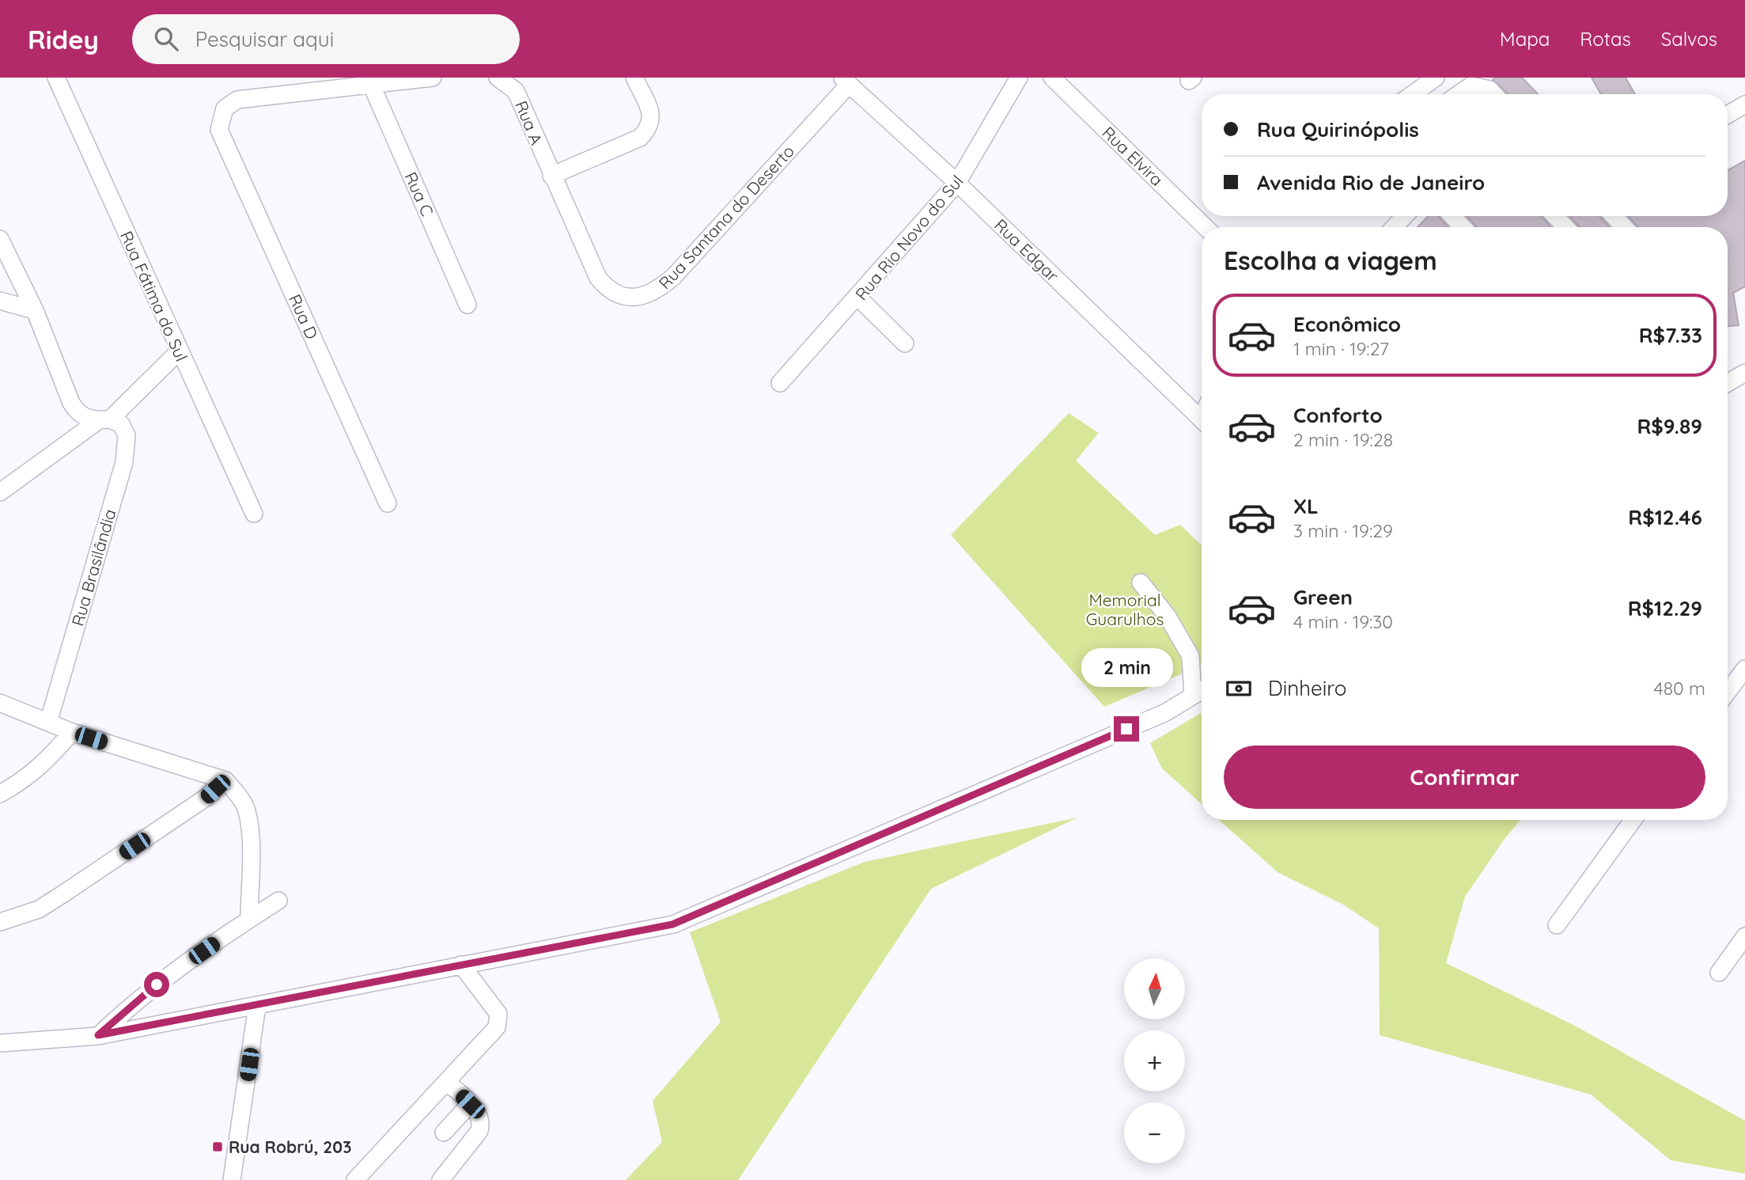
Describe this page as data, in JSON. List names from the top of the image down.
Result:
{
  "streets": {
    "street": [
      "Rua A",
      "Rua Elvira",
      "Rua C",
      "Rua Santana do Deserto",
      "Rua Rio Novo do Sul",
      "Rua Edgar",
      "Rua Fátima do Sul",
      "Rua D",
      "Rua Brasilândia"
    ]
  },
  "crossings": [
    ["Rua A", "Rua Santana do Deserto"],
    ["Rua C", "Rua D"],
    ["Rua Santana do Deserto", "Rua Edgar"],
    ["Rua Rio Novo do Sul", "Rua Edgar"]
  ],
  "parks": ["Memorial Guarulhos"],
  "places": {
    "transit": ["Rua Robrú, 203"]
  },
  "north": "top",
  "page": {
    "header": "Ridey",
    "search": "Pesquisar aqui",
    "nav": ["Mapa", "Rotas", "Salvos"],
    "banner": ["Rua Quirinópolis", "Avenida Rio de Janeiro"],
    "heading": "Escolha a viagem",
    "list": [
      {
        "name": "Econômico",
        "note": "1 min · 19:27",
        "value": "R$7.33"
      },
      {
        "name": "Conforto",
        "note": "2 min · 19:28",
        "value": "R$9.89"
      },
      {
        "name": "XL",
        "note": "3 min · 19:29",
        "value": "R$12.46"
      },
      {
        "name": "Green",
        "note": "4 min · 19:30",
        "value": "R$12.29"
      }
    ],
    "bubble": "2 min",
    "pay": ["Dinheiro", "480 m"],
    "buttons": "Confirmar",
    "map_buttons": ["+", "−"]
  }
}
